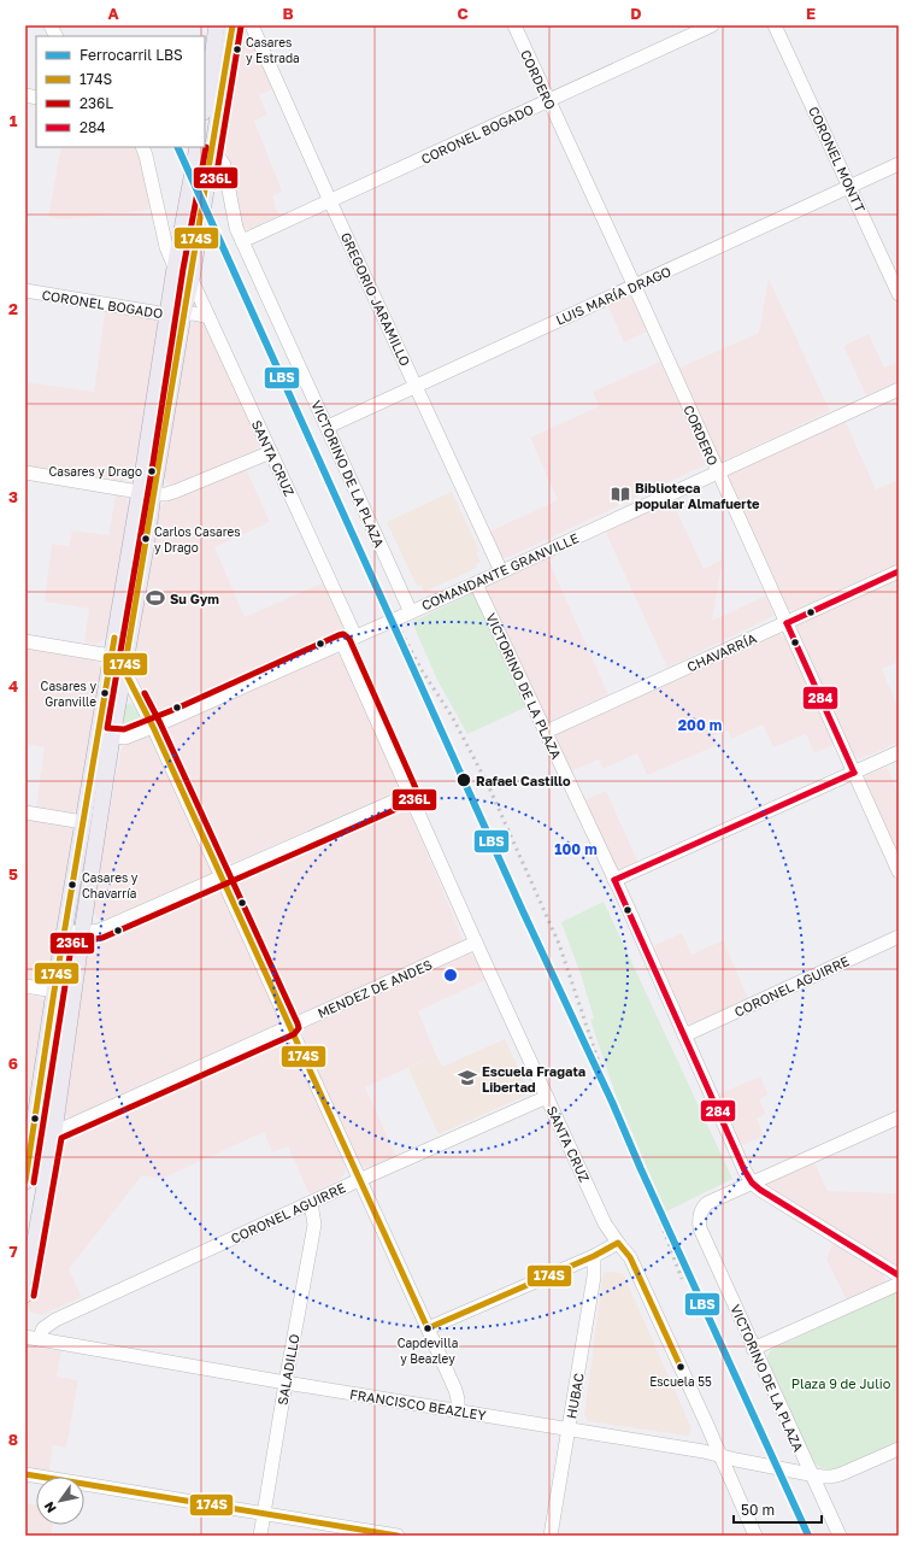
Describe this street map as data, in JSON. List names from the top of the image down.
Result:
{
  "streets": {
    "street": [
      "CORDERO",
      "CORONEL BOGADO",
      "CORONEL MONTT",
      "LUIS MARÍA DRAGO",
      "GREGORIO JARAMILLO",
      "SANTA CRUZ",
      "VICTORINO DE LA PLAZA",
      "COMANDANTE GRANVILLE",
      "CHAVARRÍA",
      "CORONEL AGUIRRE",
      "MENDEZ DE ANDES",
      "SALADILLO",
      "HUBAC",
      "FRANCISCO BEAZLEY"
    ]
  },
  "crossings": [
    ["CORDERO", "CORONEL BOGADO"],
    ["CORDERO", "LUIS MARÍA DRAGO"],
    ["CORDERO", "COMANDANTE GRANVILLE"],
    ["CORDERO", "CHAVARRÍA"],
    ["CORONEL BOGADO", "GREGORIO JARAMILLO"],
    ["CORONEL BOGADO", "SANTA CRUZ"],
    ["CORONEL BOGADO", "VICTORINO DE LA PLAZA"],
    ["CORONEL MONTT", "LUIS MARÍA DRAGO"],
    ["LUIS MARÍA DRAGO", "GREGORIO JARAMILLO"],
    ["LUIS MARÍA DRAGO", "VICTORINO DE LA PLAZA"],
    ["GREGORIO JARAMILLO", "COMANDANTE GRANVILLE"],
    ["SANTA CRUZ", "COMANDANTE GRANVILLE"],
    ["SANTA CRUZ", "CORONEL AGUIRRE"],
    ["SANTA CRUZ", "MENDEZ DE ANDES"],
    ["SANTA CRUZ", "FRANCISCO BEAZLEY"],
    ["VICTORINO DE LA PLAZA", "COMANDANTE GRANVILLE"],
    ["VICTORINO DE LA PLAZA", "CHAVARRÍA"],
    ["VICTORINO DE LA PLAZA", "CORONEL AGUIRRE"],
    ["VICTORINO DE LA PLAZA", "FRANCISCO BEAZLEY"],
    ["CORONEL AGUIRRE", "SALADILLO"],
    ["CORONEL AGUIRRE", "FRANCISCO BEAZLEY"],
    ["SALADILLO", "FRANCISCO BEAZLEY"],
    ["HUBAC", "FRANCISCO BEAZLEY"]
  ],
  "parks": ["Plaza 9 de Julio"],
  "places": {
    "other": [
      "Casares y Estrada",
      "Casares y Drago",
      "Carlos Casares y Drago",
      "Casares y Granville",
      "Rafael Castillo",
      "Casares y Chavarría",
      "Capdevilla y Beazley",
      "Escuela 55"
    ],
    "library": ["Biblioteca popular Almafuerte"],
    "sports": ["Su Gym"],
    "school or university": ["Escuela Fragata Libertad"]
  },
  "lines": [
    "transit line 174S",
    "transit line 236L",
    "rail line LBS",
    "transit line 284"
  ],
  "legend": [
    "Ferrocarril LBS",
    "174S",
    "236L",
    "284"
  ],
  "scale_bar": "50 m",
  "north": "bottom left",
  "grid": {
    "columns": [
      "A",
      "B",
      "C",
      "D",
      "E"
    ],
    "rows": [
      "1",
      "2",
      "3",
      "4",
      "5",
      "6",
      "7",
      "8"
    ]
  },
  "rings": ["200 m", "100 m"]
}
